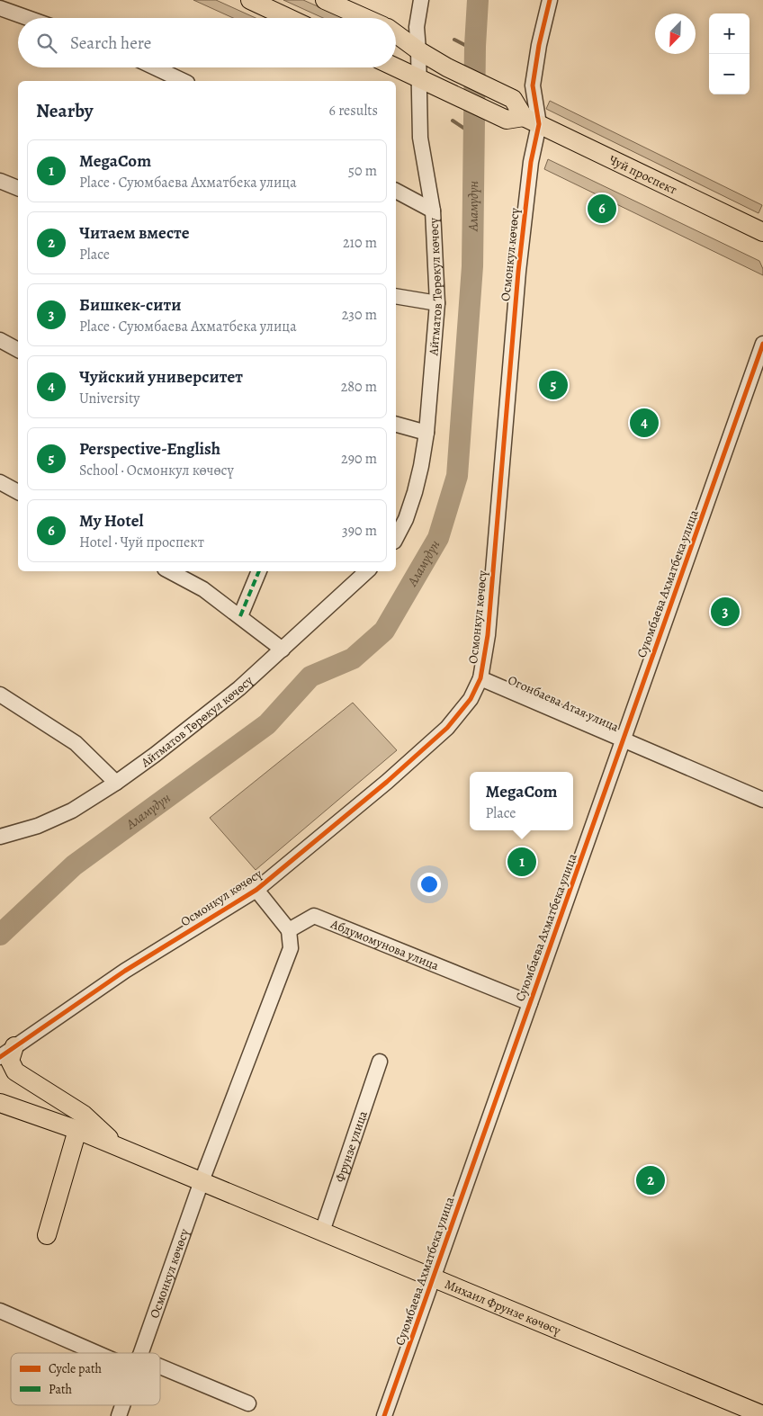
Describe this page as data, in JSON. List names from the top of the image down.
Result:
{
  "streets": {
    "main road": ["Чуй проспект", "Михаил Фрунзе көчөсү"],
    "street": [
      "Осмонкул көчөсү",
      "Айтматов Төрөкул көчөсү",
      "Суюмбаева Ахматбека улица",
      "Огонбаева Атая улица",
      "Абдумомунова улица",
      "Фрунзе улица"
    ]
  },
  "crossings": [
    ["Чуй проспект", "Осмонкул көчөсү"],
    ["Чуй проспект", "Айтматов Төрөкул көчөсү"],
    ["Осмонкул көчөсү", "Огонбаева Атая улица"],
    ["Осмонкул көчөсү", "Абдумомунова улица"],
    ["Осмонкул көчөсү", "Михаил Фрунзе көчөсү"],
    ["Суюмбаева Ахматбека улица", "Огонбаева Атая улица"],
    ["Суюмбаева Ахматбека улица", "Абдумомунова улица"],
    ["Суюмбаева Ахматбека улица", "Михаил Фрунзе көчөсү"],
    ["Фрунзе улица", "Михаил Фрунзе көчөсү"]
  ],
  "water": ["Аламүдүн"],
  "legend": ["Cycle path", "Path"],
  "north": "bottom left",
  "page": {
    "map_buttons": ["+", "−"],
    "search": "Search here",
    "heading": ["Nearby", "6 results"],
    "list": [
      {
        "mark": "1",
        "name": "MegaCom",
        "note": "Place · Суюмбаева Ахматбека улица",
        "value": "50 m"
      },
      {
        "mark": "2",
        "name": "Читаем вместе",
        "note": "Place",
        "value": "210 m"
      },
      {
        "mark": "3",
        "name": "Бишкек-сити",
        "note": "Place · Суюмбаева Ахматбека улица",
        "value": "230 m"
      },
      {
        "mark": "4",
        "name": "Чуйский университет",
        "note": "University",
        "value": "280 m"
      },
      {
        "mark": "5",
        "name": "Perspective-English",
        "note": "School · Осмонкул көчөсү",
        "value": "290 m"
      },
      {
        "mark": "6",
        "name": "My Hotel",
        "note": "Hotel · Чуй проспект",
        "value": "390 m"
      }
    ],
    "pins": [
      "6",
      "5",
      "4",
      "3",
      "1",
      "2"
    ],
    "popup": ["MegaCom", "Place"]
  }
}
